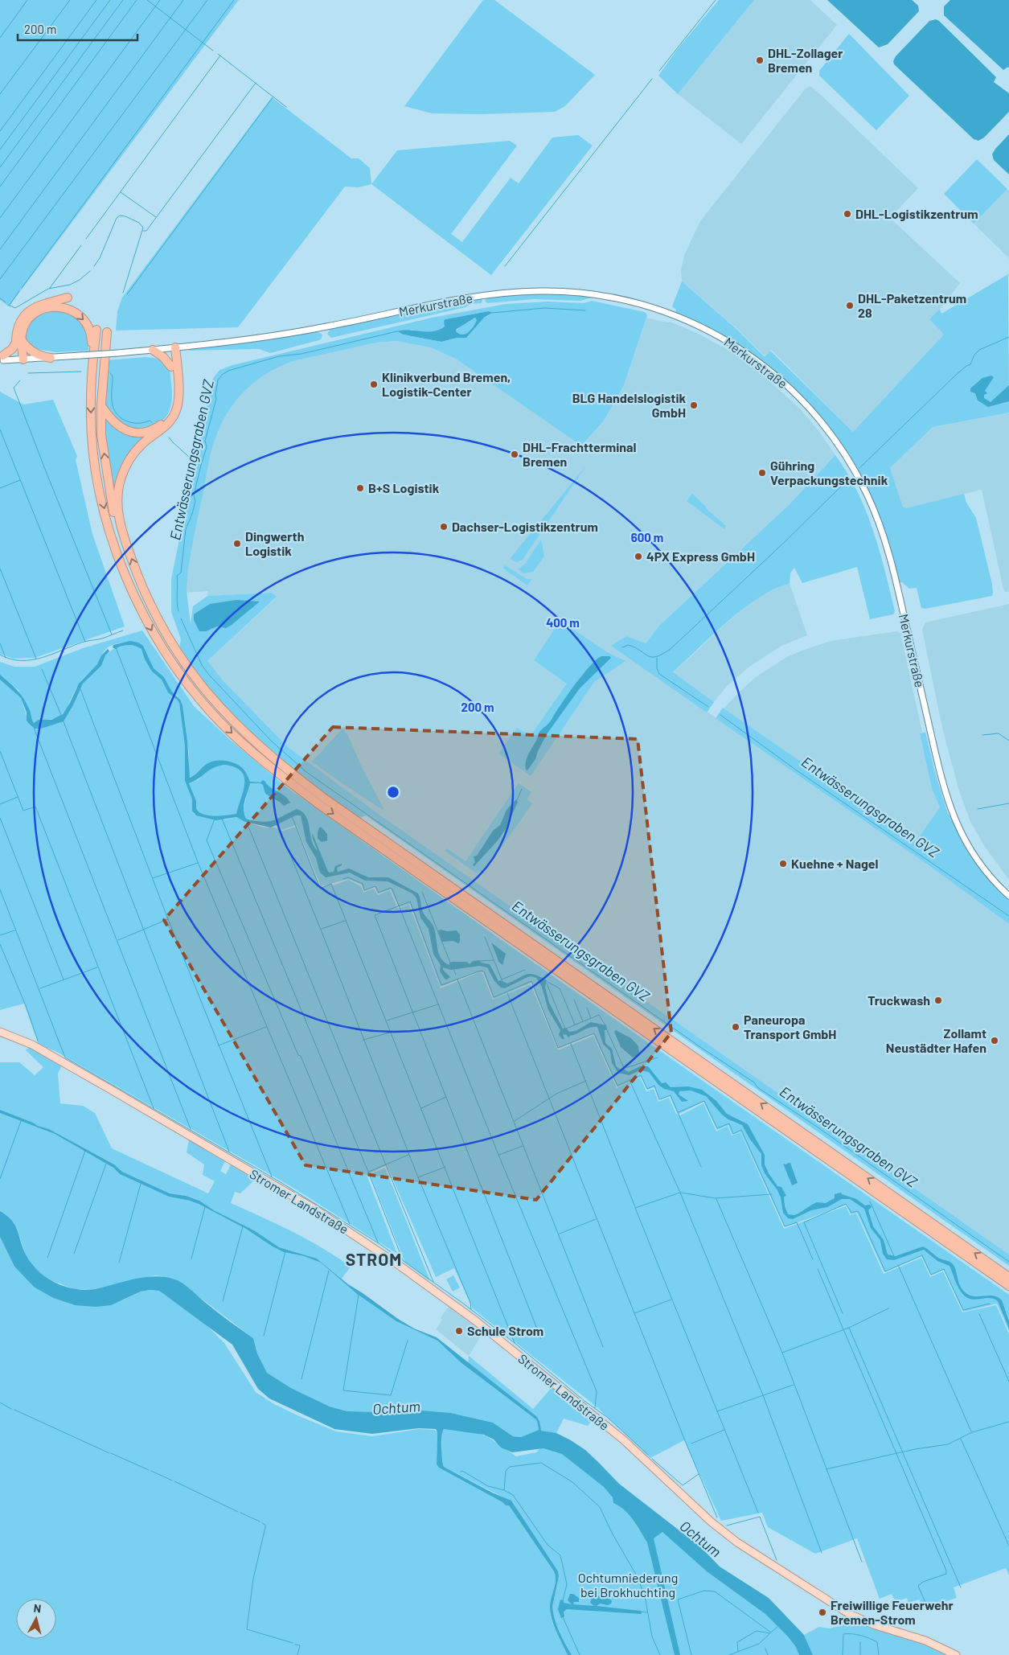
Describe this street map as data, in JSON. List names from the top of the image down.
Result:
{
  "streets": {
    "main road": ["Stromer Landstraße"],
    "street": ["Merkurstraße"]
  },
  "districts": ["STROM"],
  "water": ["Entwässerungsgraben GVZ", "Ochtum"],
  "parks": ["Ochtumniederung bei Brokhuchting"],
  "places": [
    "DHL-Zollager Bremen",
    "DHL-Logistikzentrum",
    "DHL-Paketzentrum 28",
    "Klinikverbund Bremen, Logistik-Center",
    "BLG Handelslogistik GmbH",
    "DHL-Frachtterminal Bremen",
    "Gühring Verpackungstechnik",
    "B+S Logistik",
    "Dachser-Logistikzentrum",
    "Dingwerth Logistik",
    "4PX Express GmbH",
    "Kuehne + Nagel",
    "Truckwash",
    "Paneuropa Transport GmbH",
    "Zollamt Neustädter Hafen",
    "Schule Strom",
    "Freiwillige Feuerwehr Bremen-Strom"
  ],
  "scale_bar": "200 m",
  "north": "top",
  "rings": ["600 m", "400 m", "200 m"]
}
